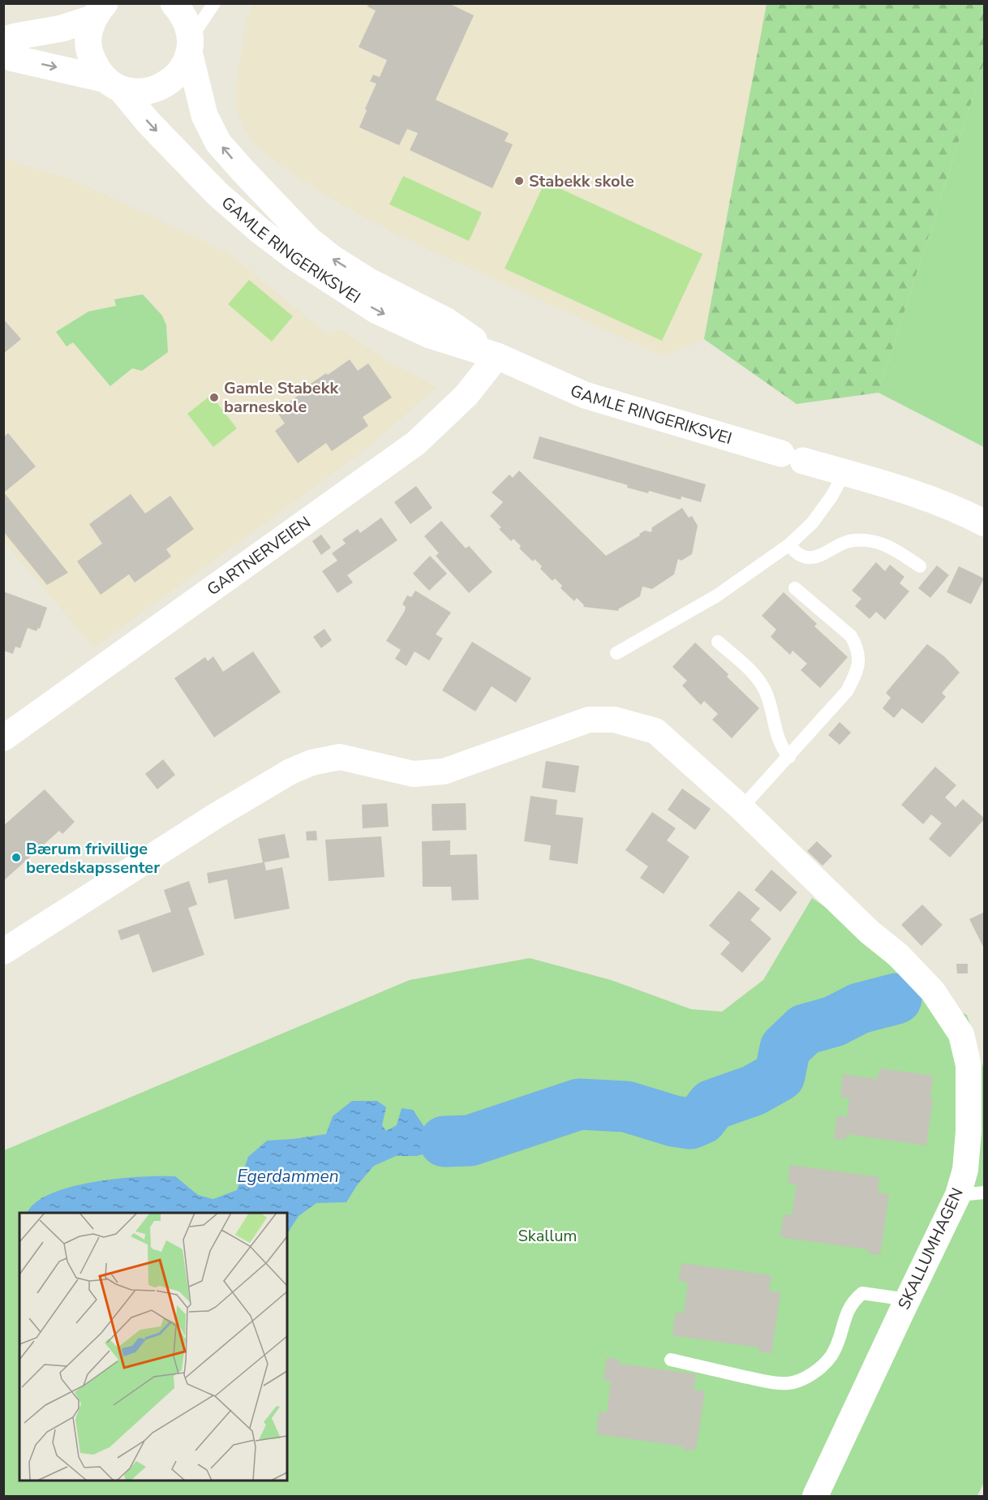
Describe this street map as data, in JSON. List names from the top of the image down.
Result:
{
  "streets": {
    "main road": ["GAMLE RINGERIKSVEI"],
    "street": ["GARTNERVEIEN", "SKALLUMHAGEN"]
  },
  "crossings": [
    ["GAMLE RINGERIKSVEI", "GARTNERVEIEN"]
  ],
  "water": ["Egerdammen"],
  "parks": ["Skallum"],
  "places": ["Stabekk skole", "Gamle Stabekk barneskole", "Bærum frivillige beredskapssenter"]
}
